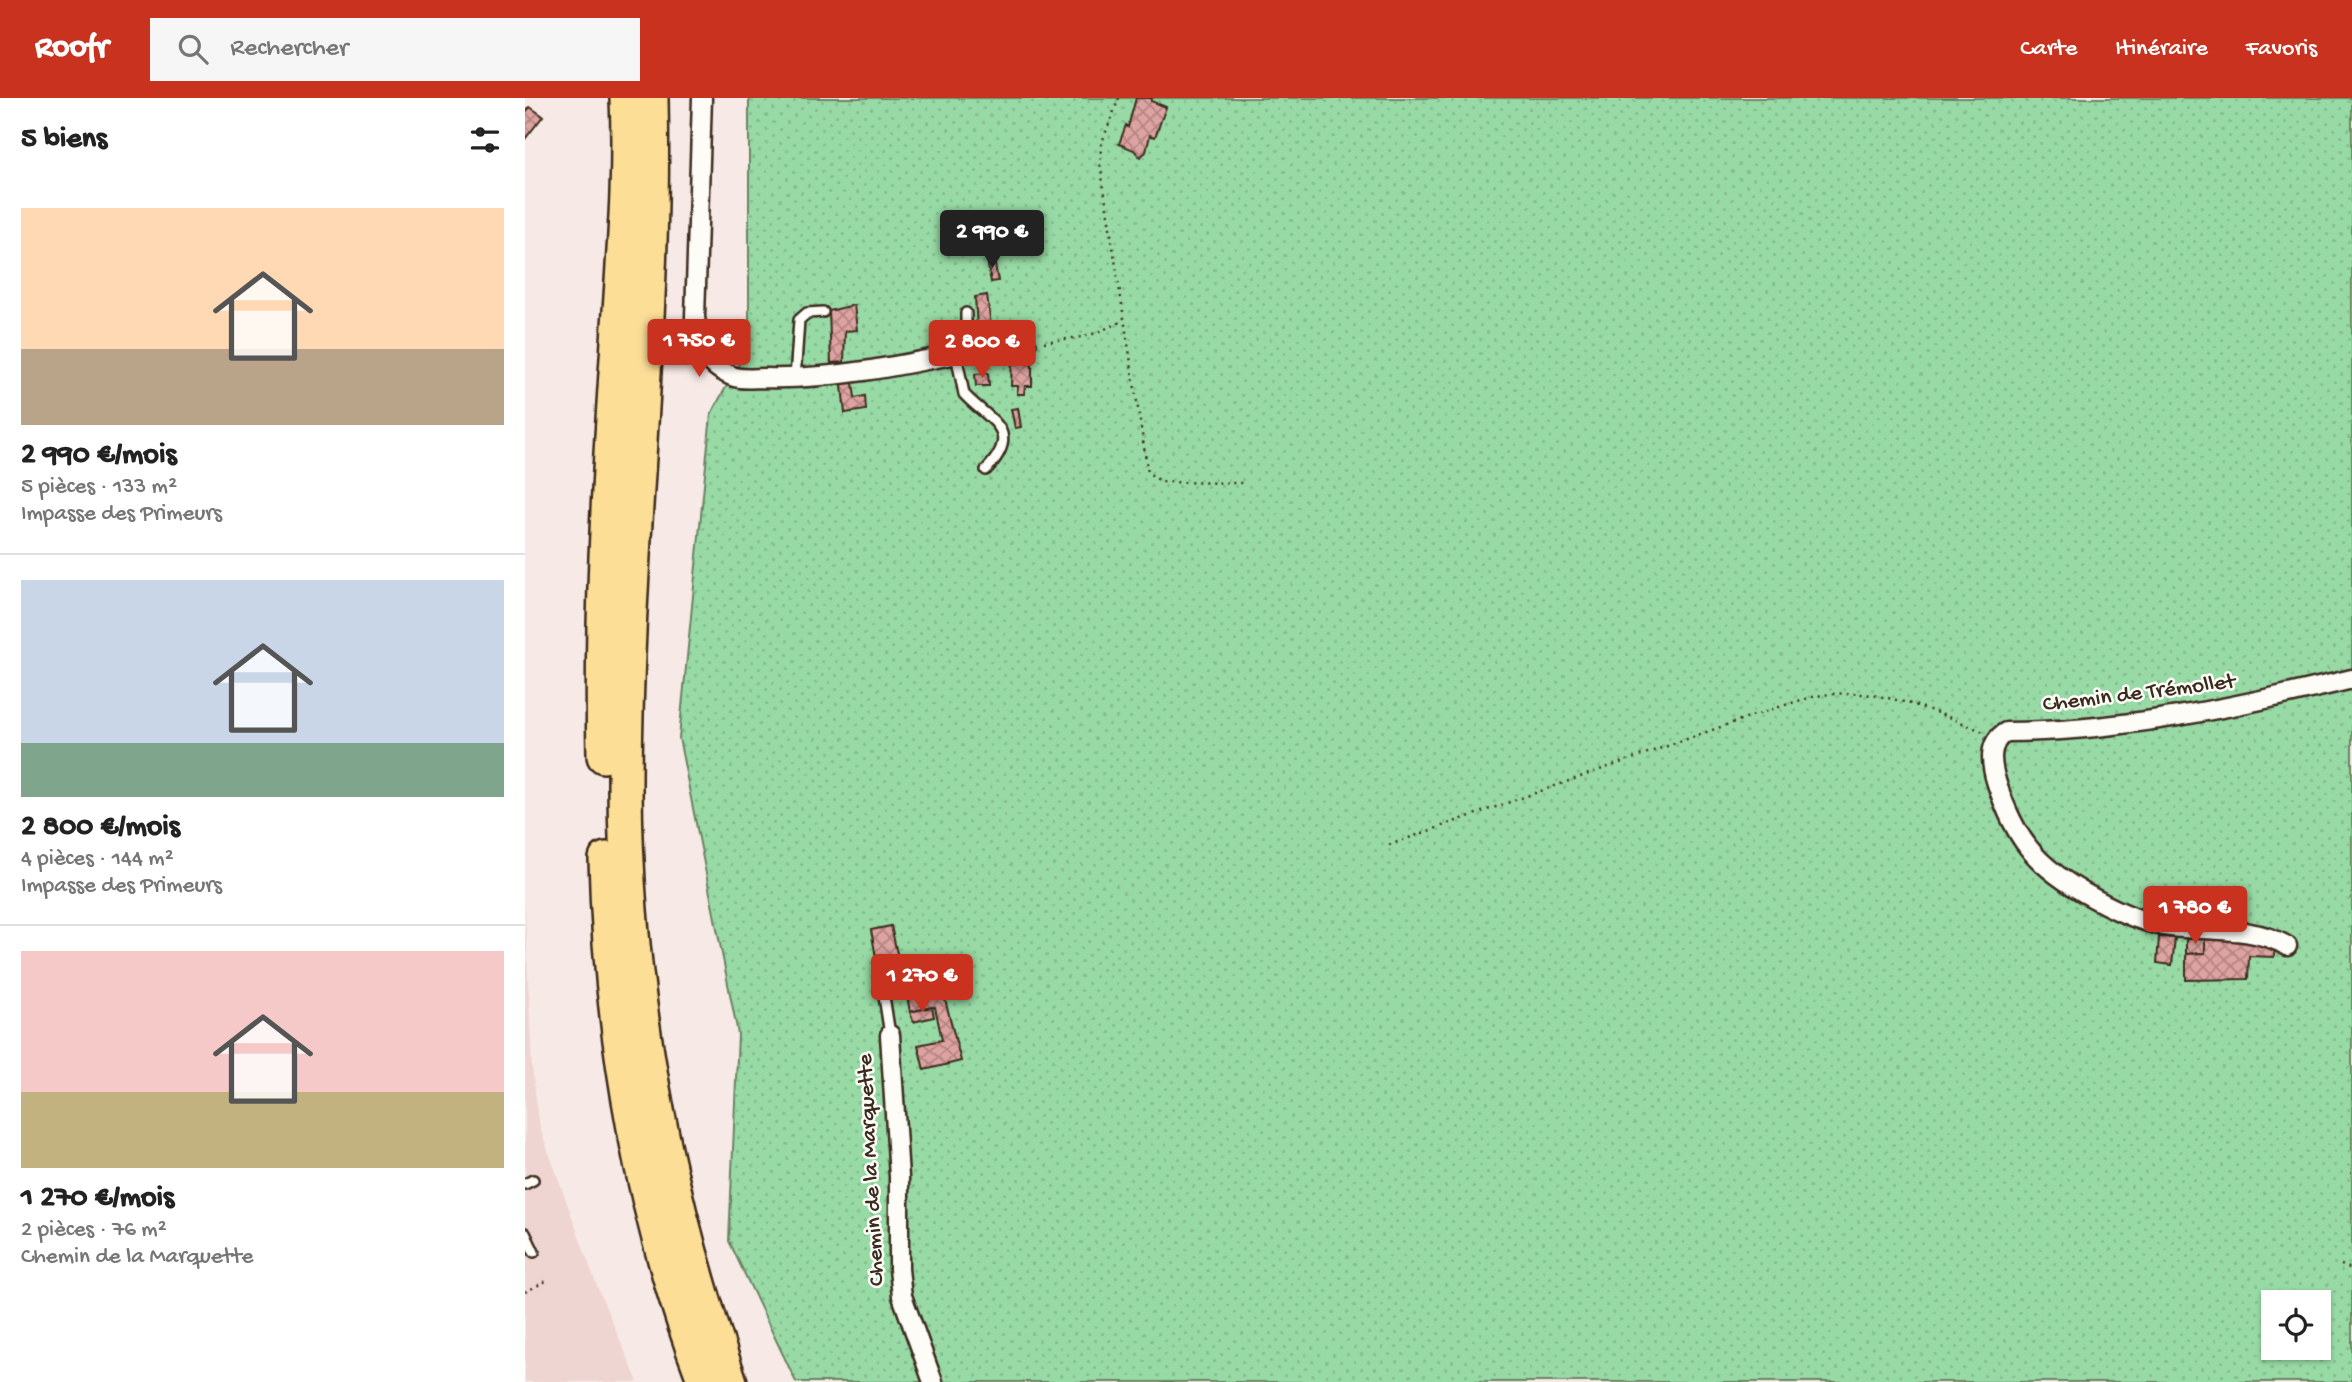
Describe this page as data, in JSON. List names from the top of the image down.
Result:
{
  "streets": {
    "street": ["Chemin de Trémollet", "Chemin de la Marquette"]
  },
  "page": {
    "header": "Roofr",
    "search": "Rechercher",
    "nav": ["Carte", "Itinéraire", "Favoris"],
    "heading": "5 biens",
    "list": [
      {
        "name": "2 990 €/mois",
        "note": "5 pièces · 133 m² · Impasse des Primeurs"
      },
      {
        "name": "2 800 €/mois",
        "note": "4 pièces · 144 m² · Impasse des Primeurs"
      },
      {
        "name": "1 270 €/mois",
        "note": "2 pièces · 76 m² · Chemin de la Marquette"
      }
    ],
    "price": [
      "2 990 €",
      "1 750 €",
      "2 800 €",
      "1 780 €",
      "1 270 €"
    ]
  }
}
